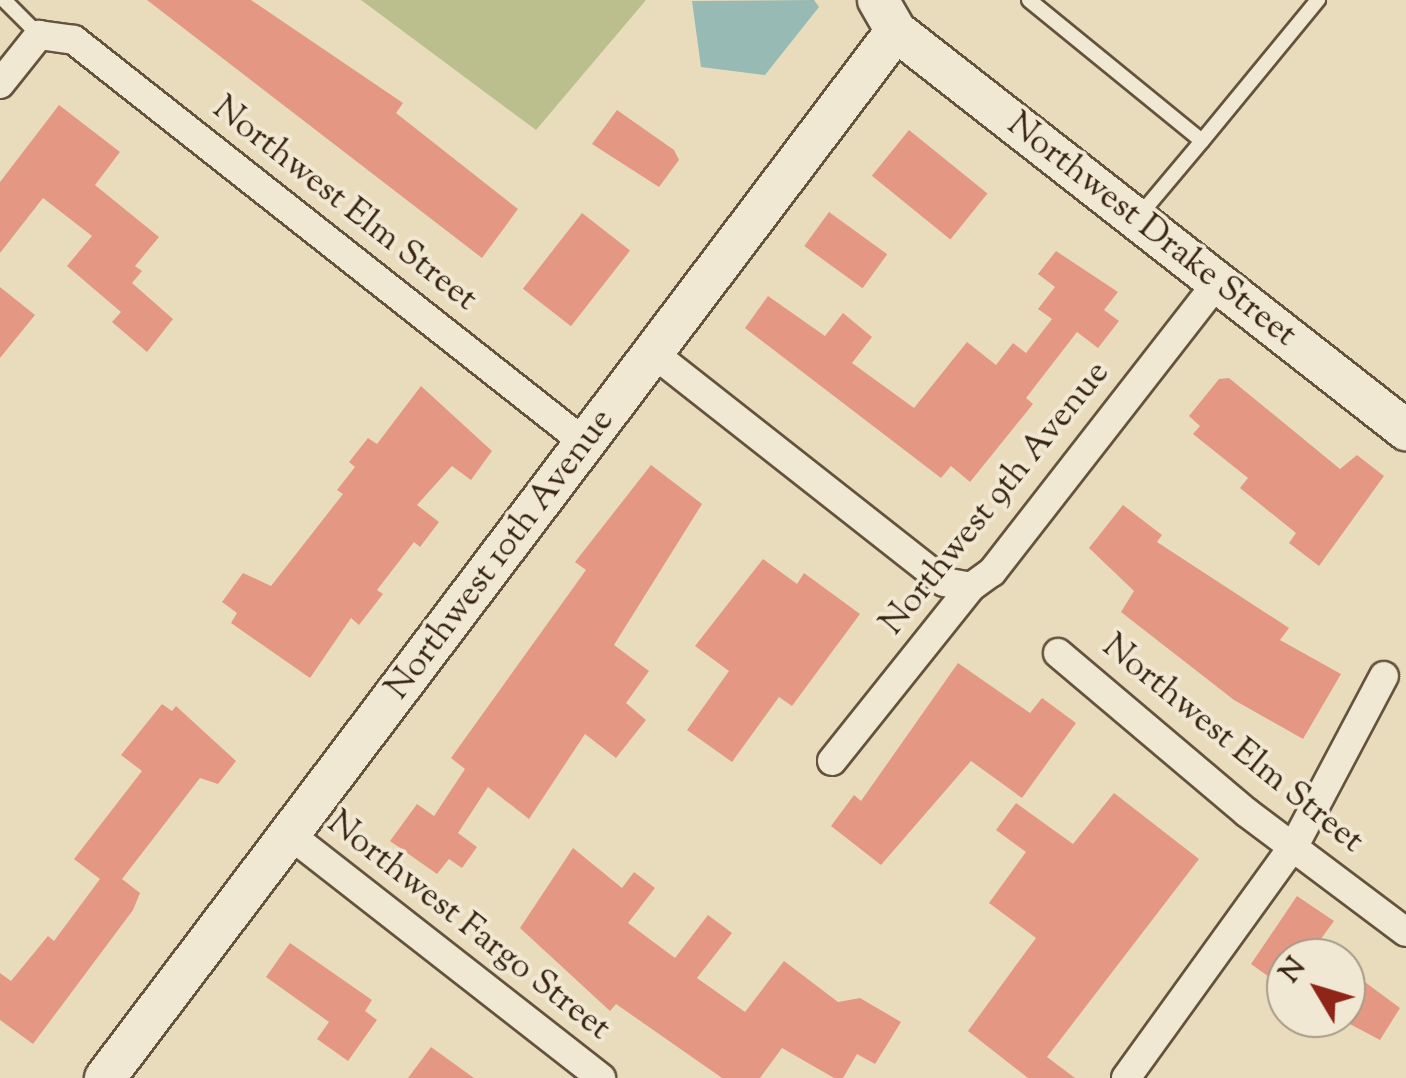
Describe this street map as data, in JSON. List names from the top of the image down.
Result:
{
  "streets": {
    "street": [
      "Northwest Elm Street",
      "Northwest Drake Street",
      "Northwest 9th Avenue",
      "Northwest 10th Avenue",
      "Northwest Fargo Street"
    ]
  },
  "crossings": [
    ["Northwest Elm Street", "Northwest 10th Avenue"],
    ["Northwest Drake Street", "Northwest 9th Avenue"],
    ["Northwest Drake Street", "Northwest 10th Avenue"],
    ["Northwest 10th Avenue", "Northwest Fargo Street"]
  ],
  "north": "top left"
}
